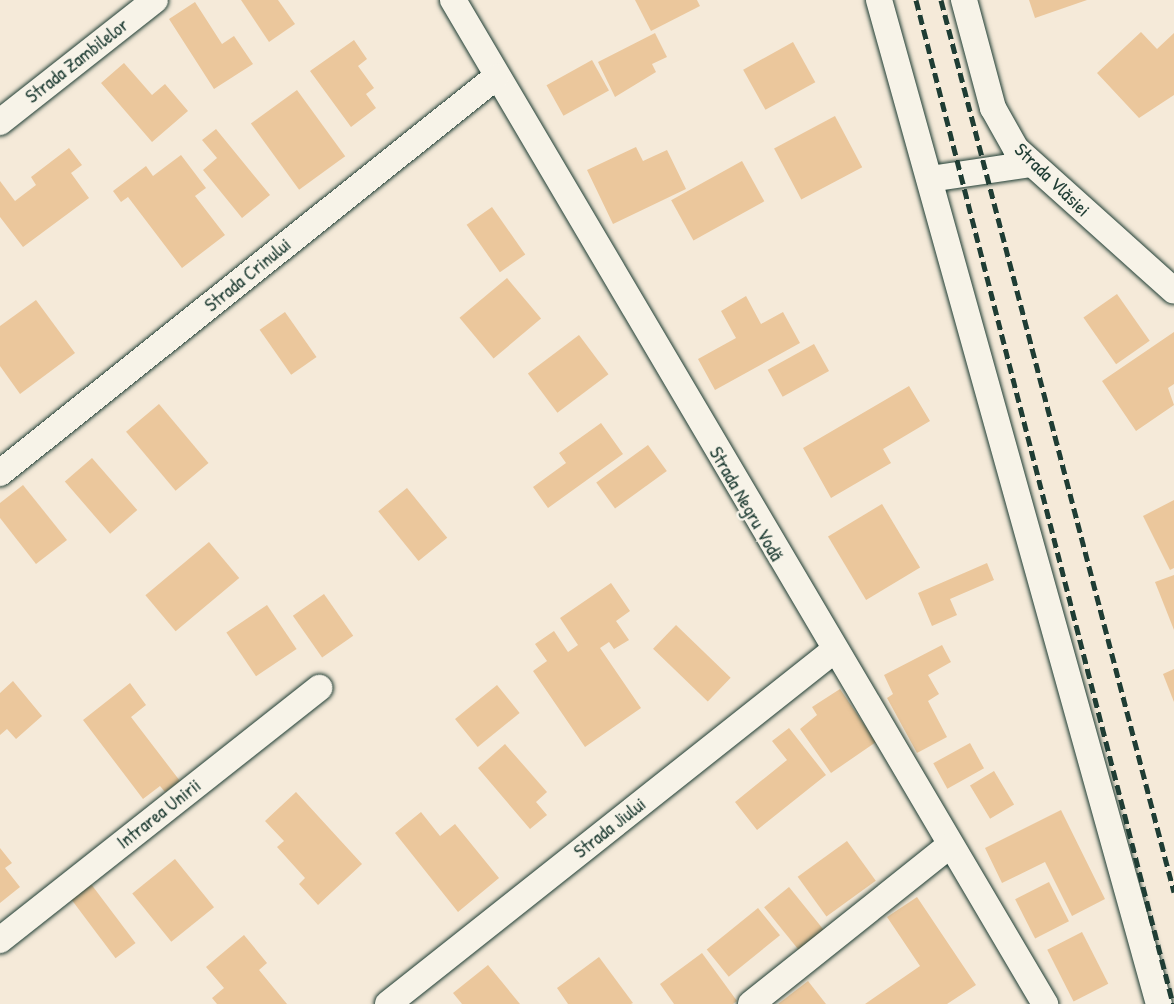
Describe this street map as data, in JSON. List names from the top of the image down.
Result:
{
  "streets": {
    "street": [
      "Strada Zambilelor",
      "Strada Vlăsiei",
      "Strada Crinului",
      "Strada Negru Vodă",
      "Intrarea Unirii",
      "Strada Jiului"
    ]
  },
  "crossings": [
    ["Strada Crinului", "Strada Negru Vodă"],
    ["Strada Negru Vodă", "Strada Jiului"]
  ]
}
